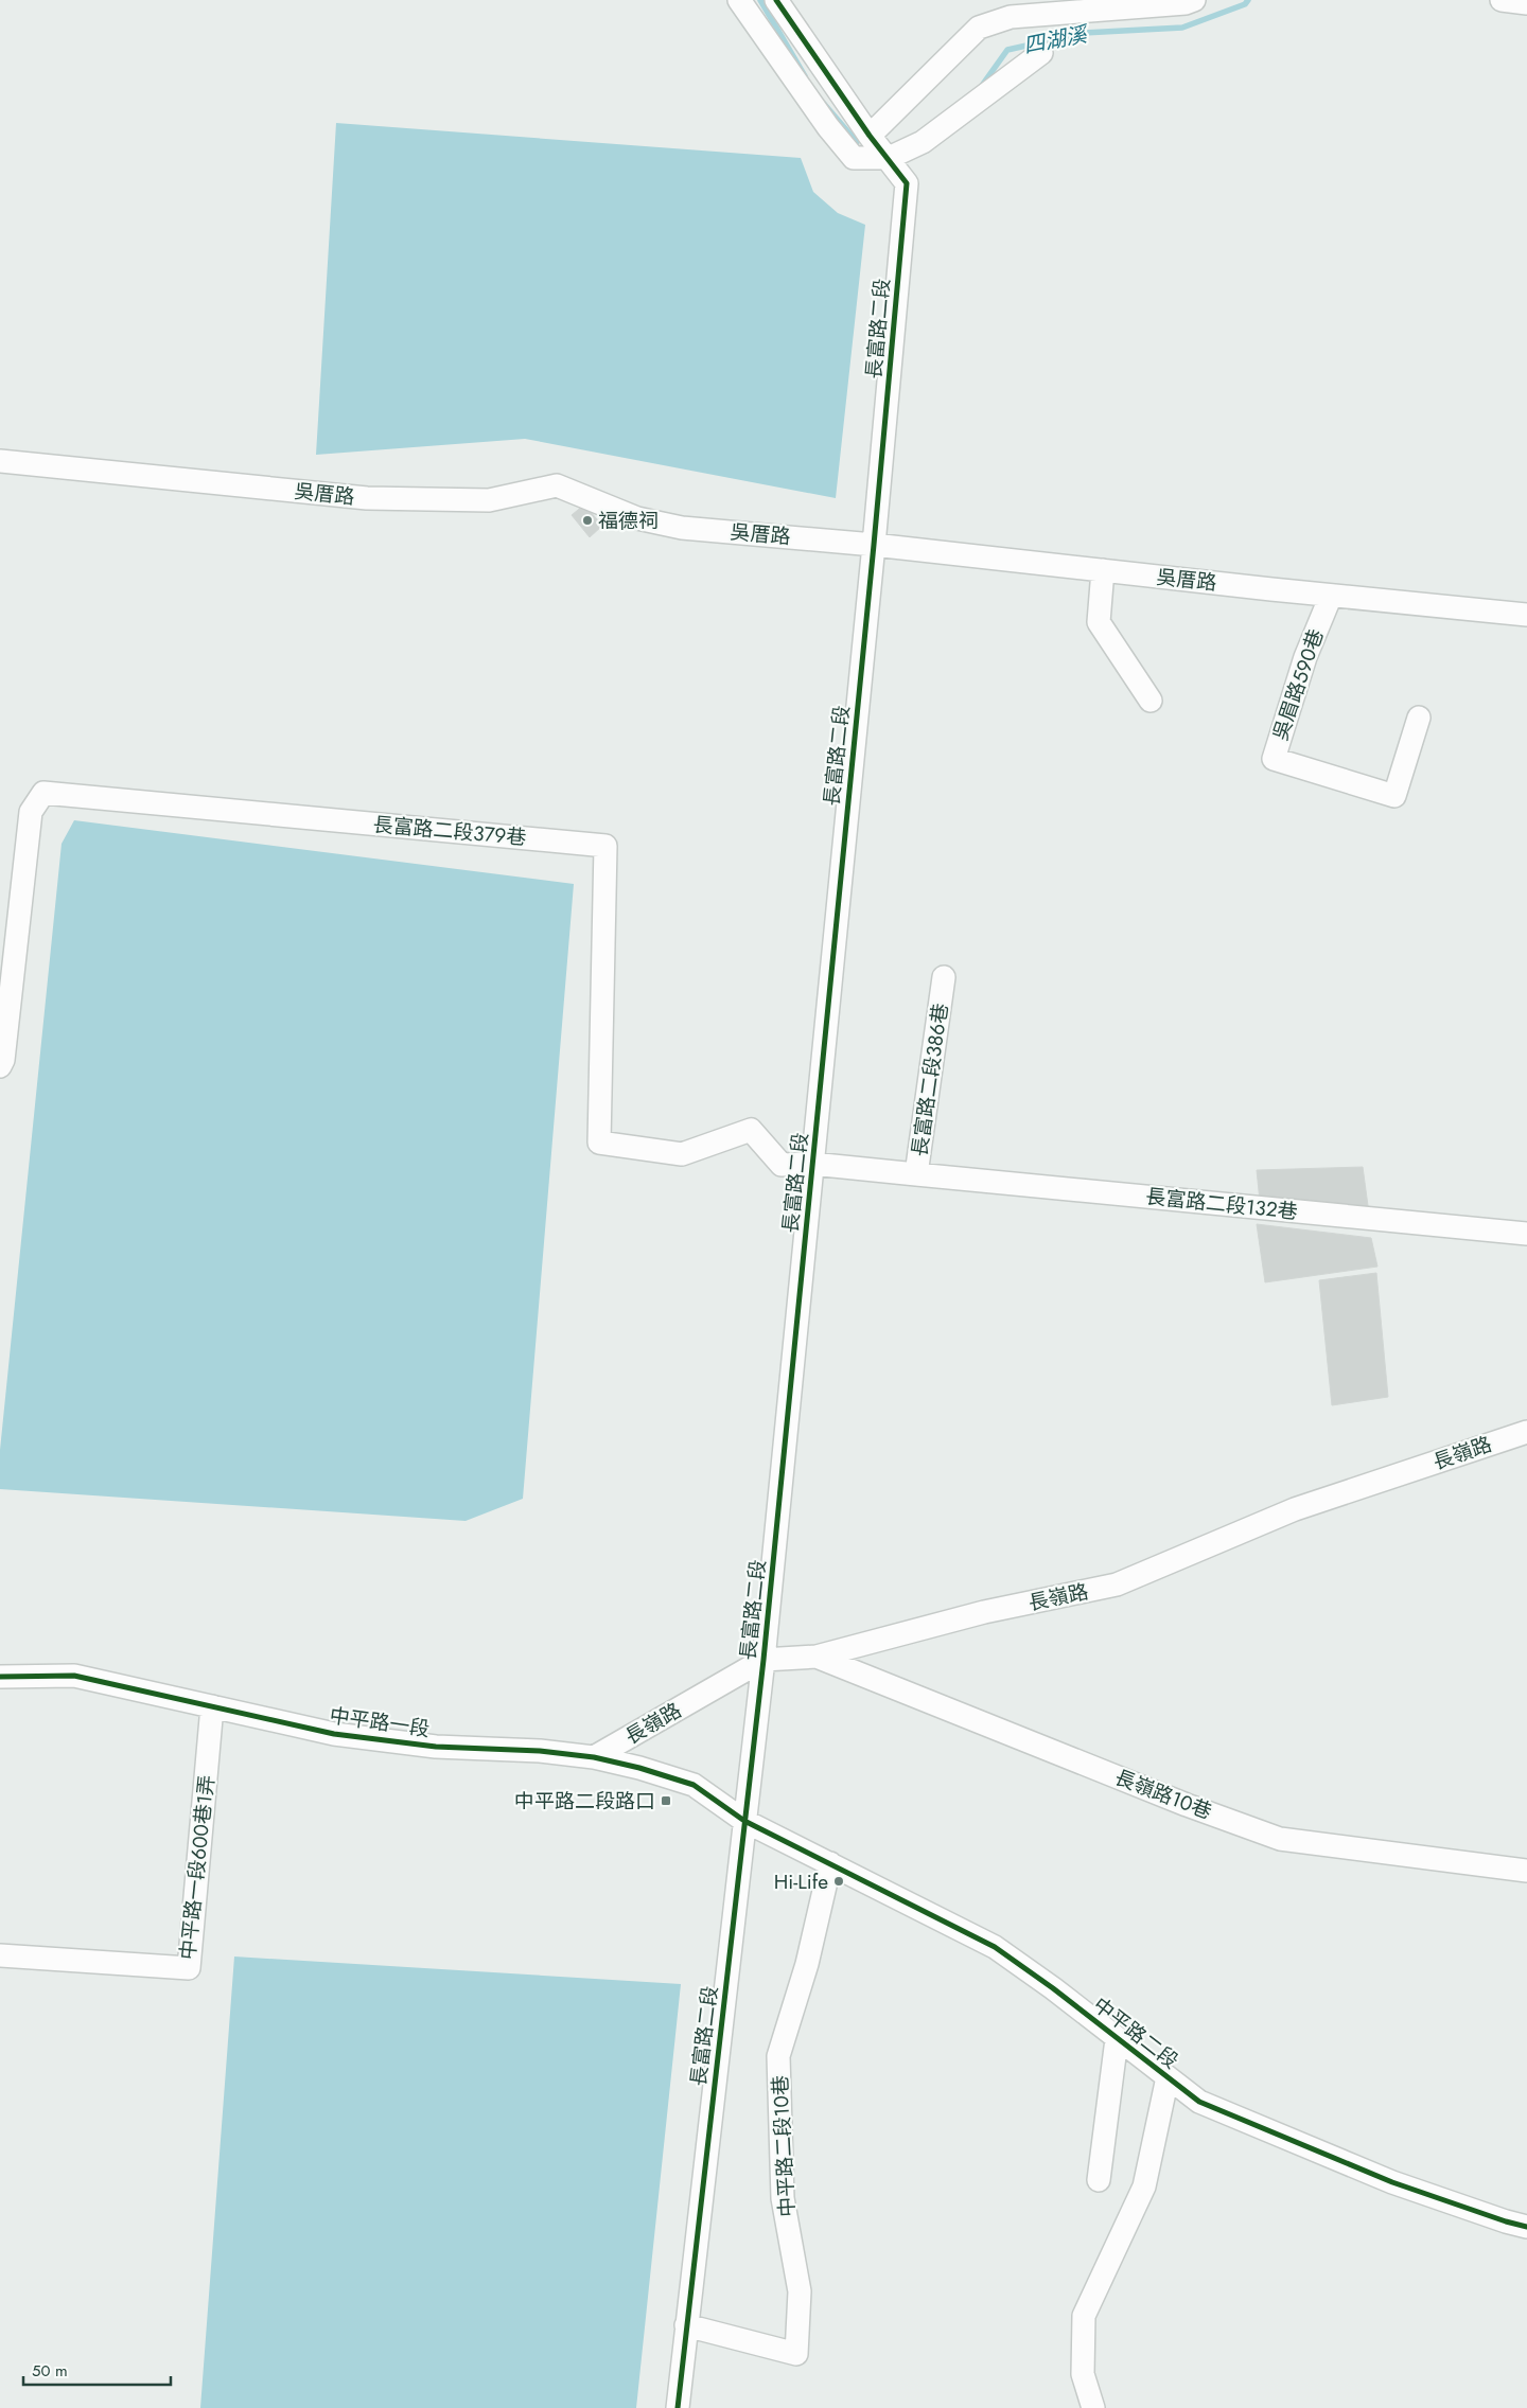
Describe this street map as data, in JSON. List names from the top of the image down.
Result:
{
  "streets": {
    "street": [
      "長富路二段",
      "吳厝路",
      "吳眉路590巷",
      "長富路二段379巷",
      "長富路二段386巷",
      "長富路二段132巷",
      "長嶺路",
      "中平路一段",
      "長嶺路10巷",
      "中平路一段600巷1弄",
      "中平路二段",
      "中平路二段10巷"
    ]
  },
  "crossings": [
    ["長富路二段", "吳厝路"],
    ["長富路二段", "長富路二段379巷"],
    ["長富路二段", "長富路二段386巷"],
    ["長富路二段", "長嶺路"],
    ["長富路二段", "中平路一段"],
    ["長富路二段", "中平路二段"],
    ["長富路二段", "中平路二段10巷"],
    ["吳厝路", "吳眉路590巷"],
    ["長富路二段379巷", "長富路二段386巷"],
    ["長富路二段386巷", "長富路二段132巷"],
    ["長嶺路", "中平路一段"],
    ["長嶺路", "長嶺路10巷"],
    ["中平路一段", "中平路一段600巷1弄"],
    ["中平路一段", "中平路二段"],
    ["中平路二段", "中平路二段10巷"]
  ],
  "water": ["四湖溪"],
  "places": {
    "other": ["福德祠", "Hi-Life"],
    "transit": ["中平路二段路口"]
  },
  "scale_bar": "50 m"
}
